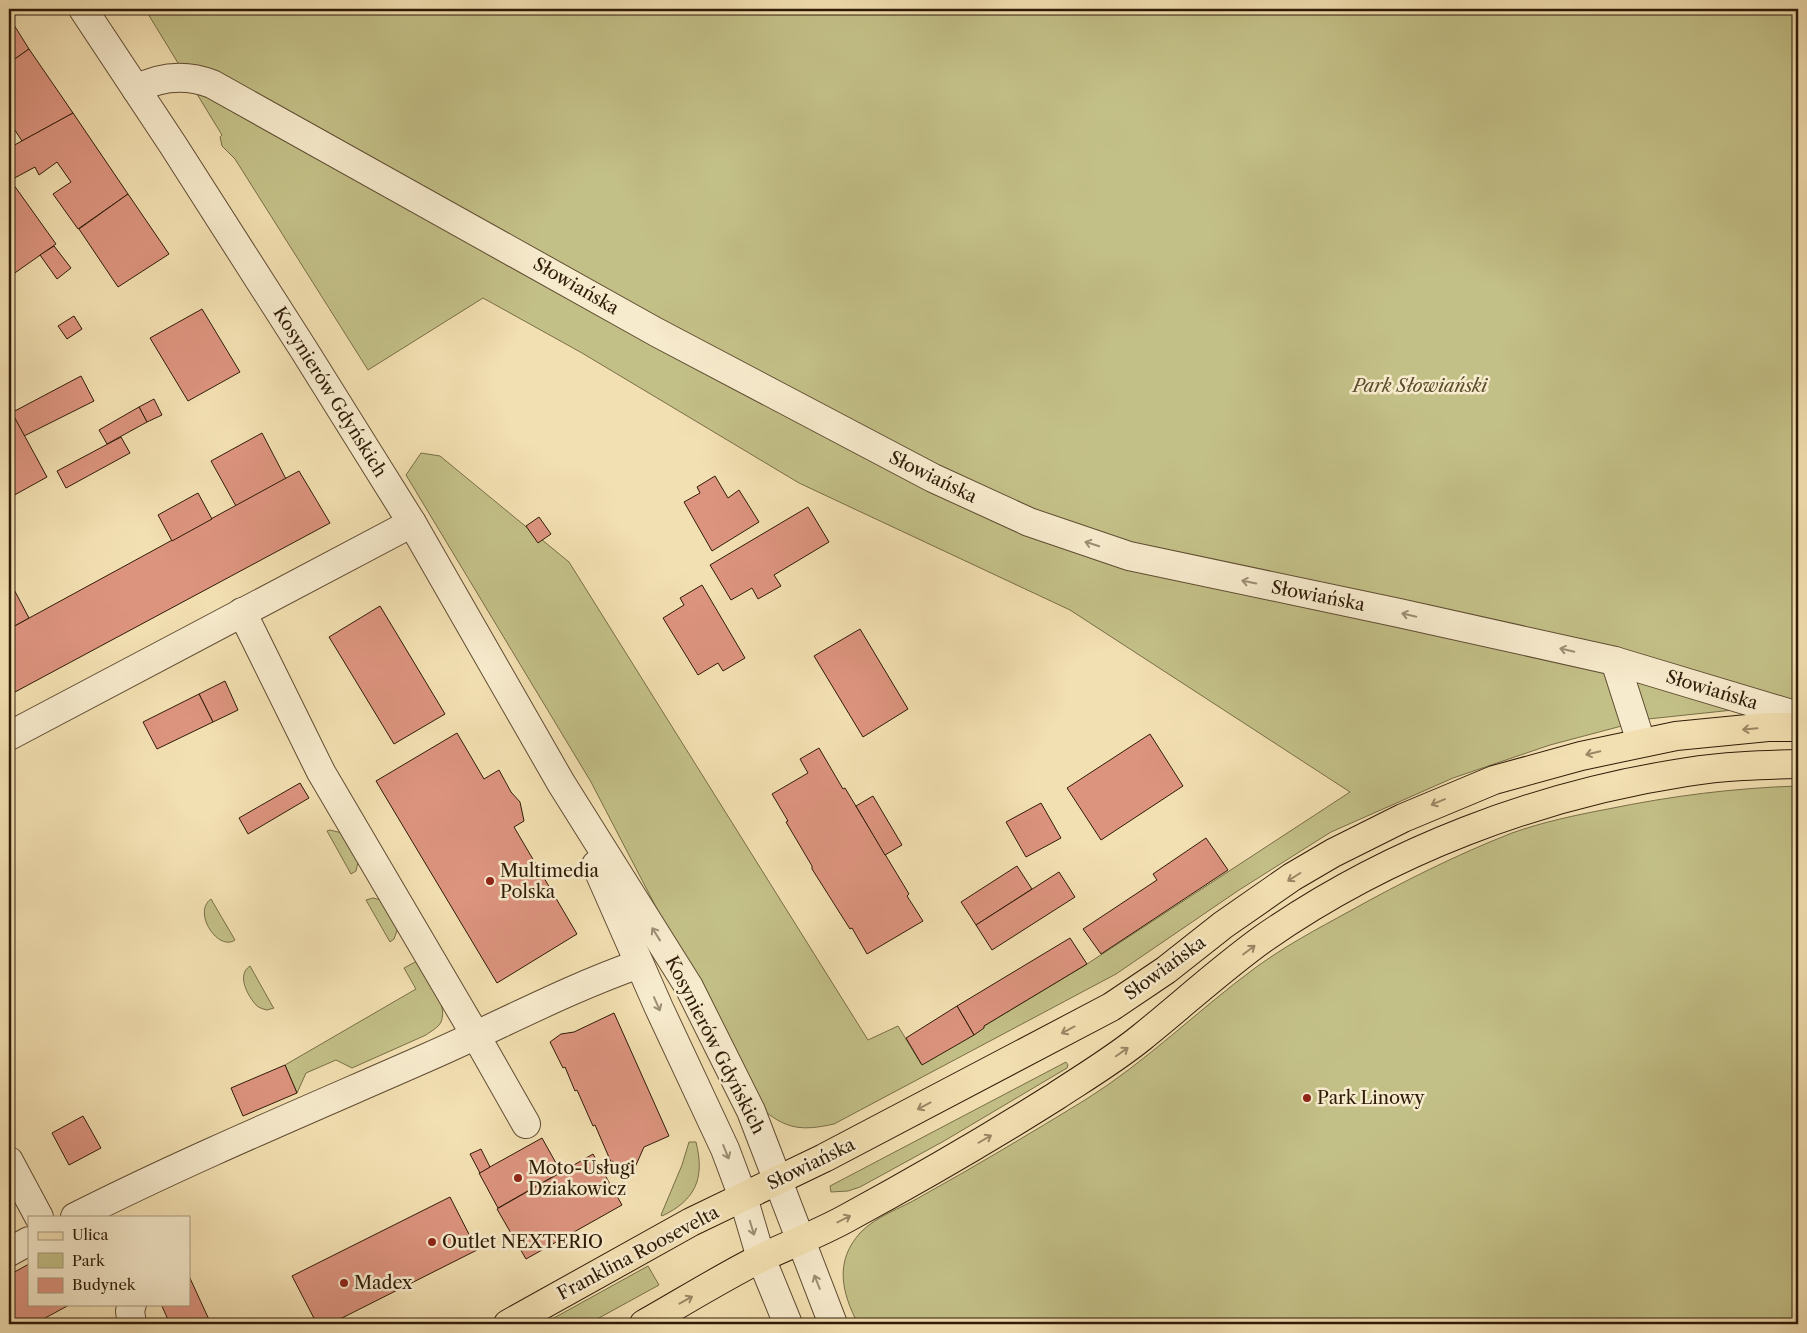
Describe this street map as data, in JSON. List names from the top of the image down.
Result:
{
  "streets": {
    "main road": ["Słowiańska", "Franklina Roosevelta"],
    "street": ["Kosynierów Gdyńskich"]
  },
  "crossings": [
    ["Słowiańska", "Kosynierów Gdyńskich"],
    ["Słowiańska", "Franklina Roosevelta"],
    ["Kosynierów Gdyńskich", "Franklina Roosevelta"]
  ],
  "parks": ["Park Słowiański"],
  "places": [
    "Multimedia Polska",
    "Park Linowy",
    "Moto-Usługi Dziakowicz",
    "Outlet NEXTERIO",
    "Madex"
  ],
  "legend": ["Ulica", "Park", "Budynek"]
}
